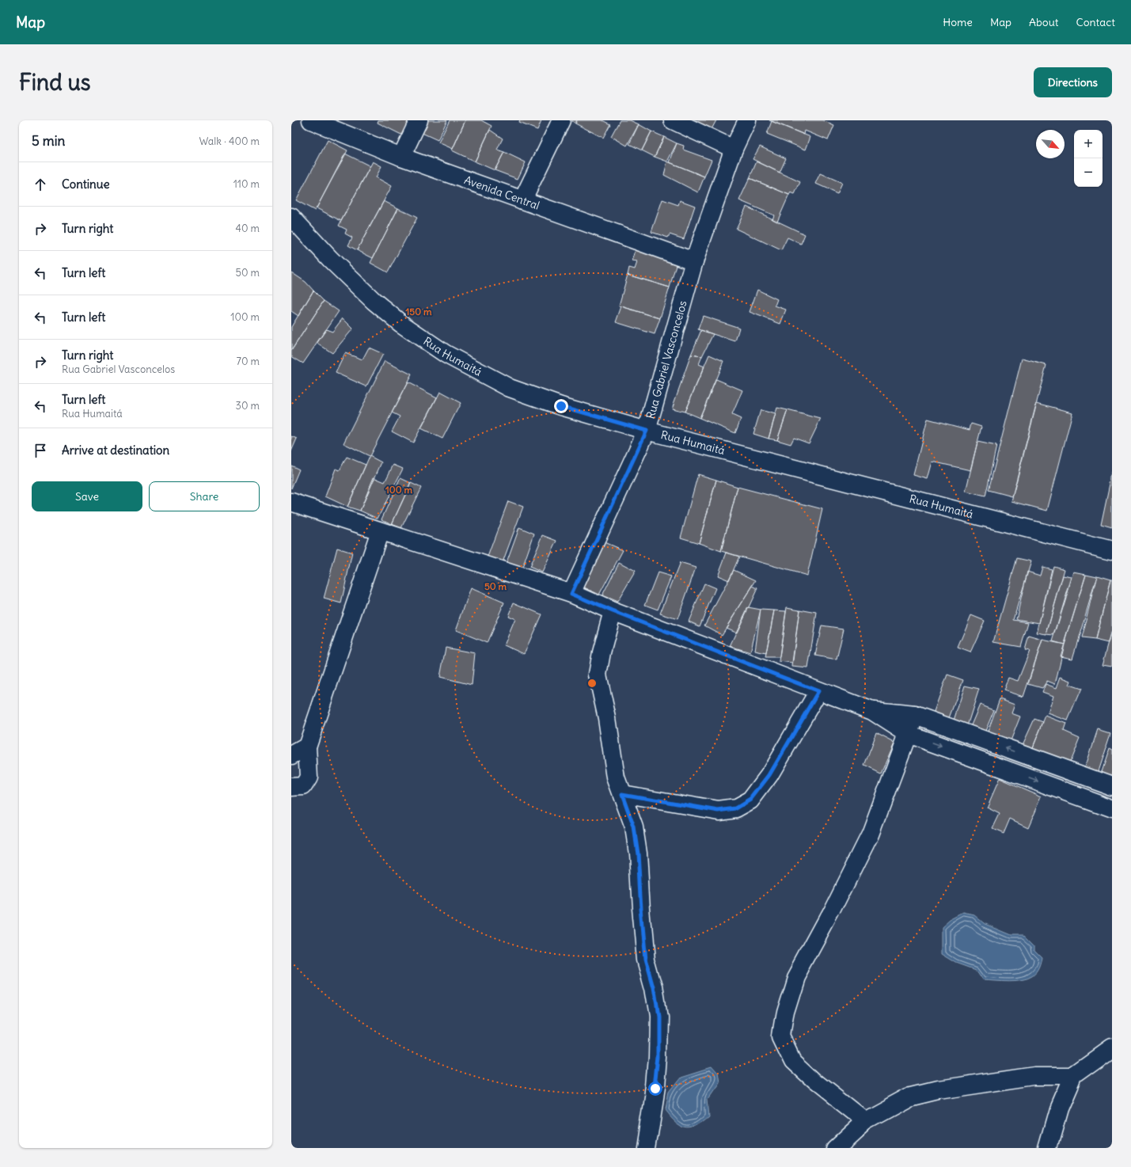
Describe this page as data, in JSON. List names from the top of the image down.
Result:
{
  "streets": {
    "street": ["Avenida Central", "Rua Humaitá", "Rua Gabriel Vasconcelos"]
  },
  "crossings": [
    ["Avenida Central", "Rua Gabriel Vasconcelos"],
    ["Rua Humaitá", "Rua Gabriel Vasconcelos"]
  ],
  "north": "bottom right",
  "page": {
    "header": "Map",
    "nav": [
      "Home",
      "Map",
      "About",
      "Contact"
    ],
    "buttons": [
      "Directions",
      ["Save", "Share"]
    ],
    "title": "Find us",
    "heading": ["5 min", "Walk · 400 m"],
    "map_buttons": ["+", "−"],
    "list": [
      ["Continue", "110 m"],
      ["Turn right", "40 m"],
      ["Turn left", "50 m"],
      ["Turn left", "100 m"],
      ["Turn right", "Rua Gabriel Vasconcelos", "70 m"],
      ["Turn left", "Rua Humaitá", "30 m"],
      "Arrive at destination"
    ]
  },
  "rings": ["150 m", "100 m", "50 m"]
}
